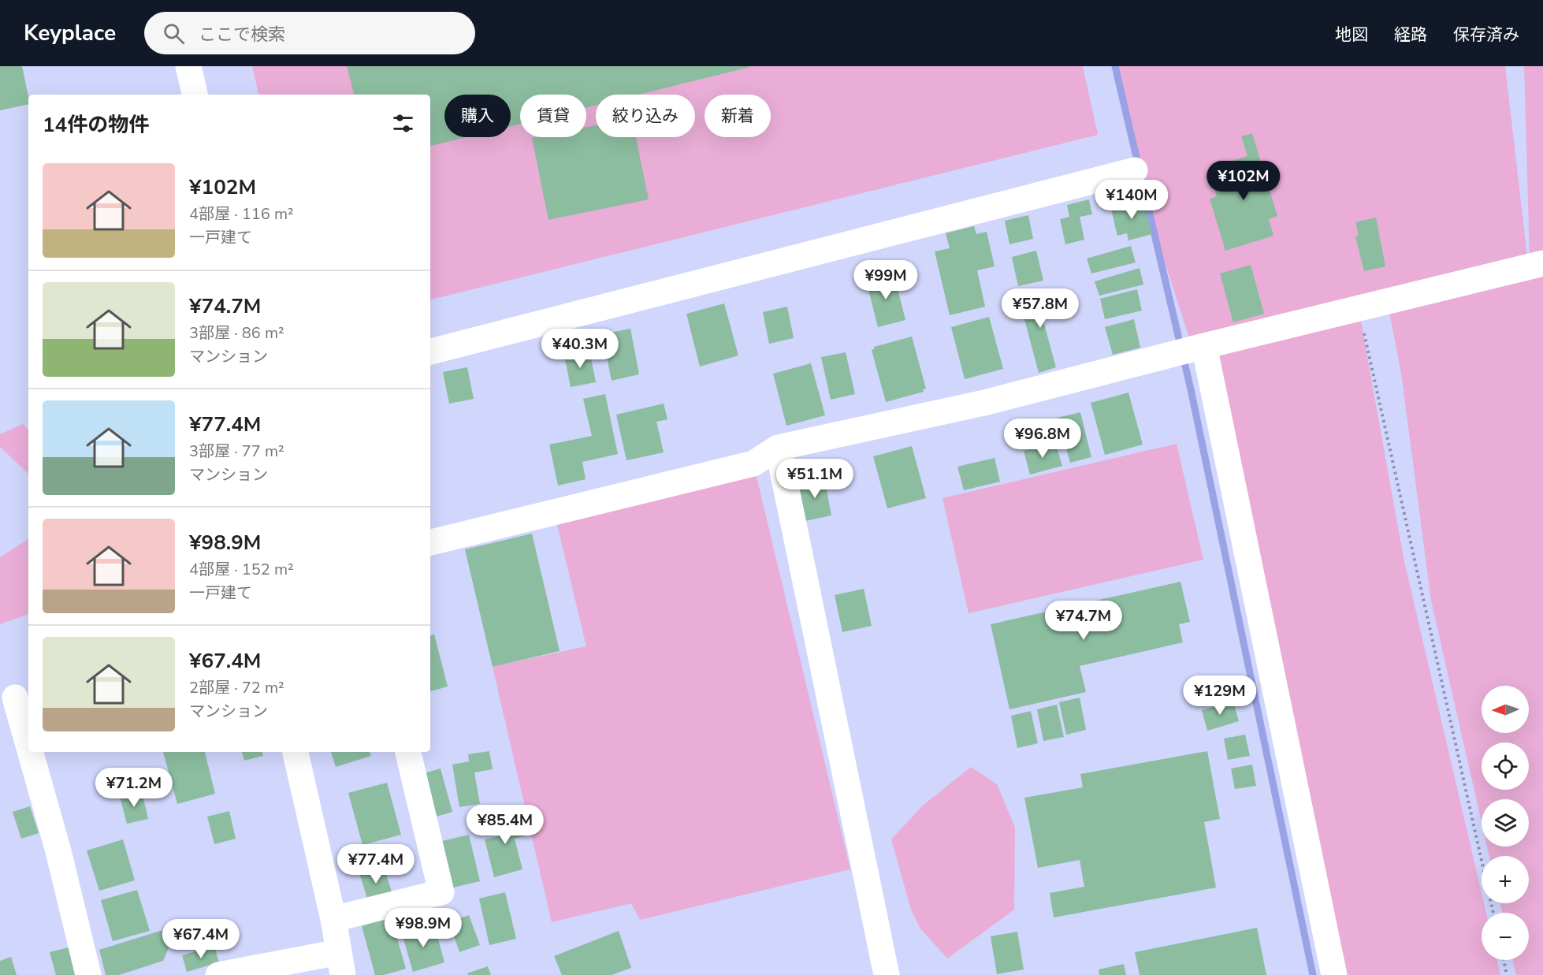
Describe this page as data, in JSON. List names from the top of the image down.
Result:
{
  "north": "left",
  "page": {
    "header": "Keyplace",
    "search": "ここで検索",
    "nav": ["地図", "経路", "保存済み"],
    "chip": [
      "購入",
      "賃貸",
      "絞り込み",
      "新着"
    ],
    "heading": "14件の物件",
    "list": [
      {
        "name": "¥102M",
        "note": "4部屋 · 116 m² · 一戸建て"
      },
      {
        "name": "¥74.7M",
        "note": "3部屋 · 86 m² · マンション"
      },
      {
        "name": "¥77.4M",
        "note": "3部屋 · 77 m² · マンション"
      },
      {
        "name": "¥98.9M",
        "note": "4部屋 · 152 m² · 一戸建て"
      },
      {
        "name": "¥67.4M",
        "note": "2部屋 · 72 m² · マンション"
      }
    ],
    "price": [
      "¥102M",
      "¥140M",
      "¥99M",
      "¥57.8M",
      "¥40.3M",
      "¥96.8M",
      "¥51.1M",
      "¥74.7M",
      "¥129M",
      "¥71.2M",
      "¥85.4M",
      "¥77.4M",
      "¥98.9M",
      "¥67.4M"
    ],
    "map_buttons": ["+", "−"]
  }
}
